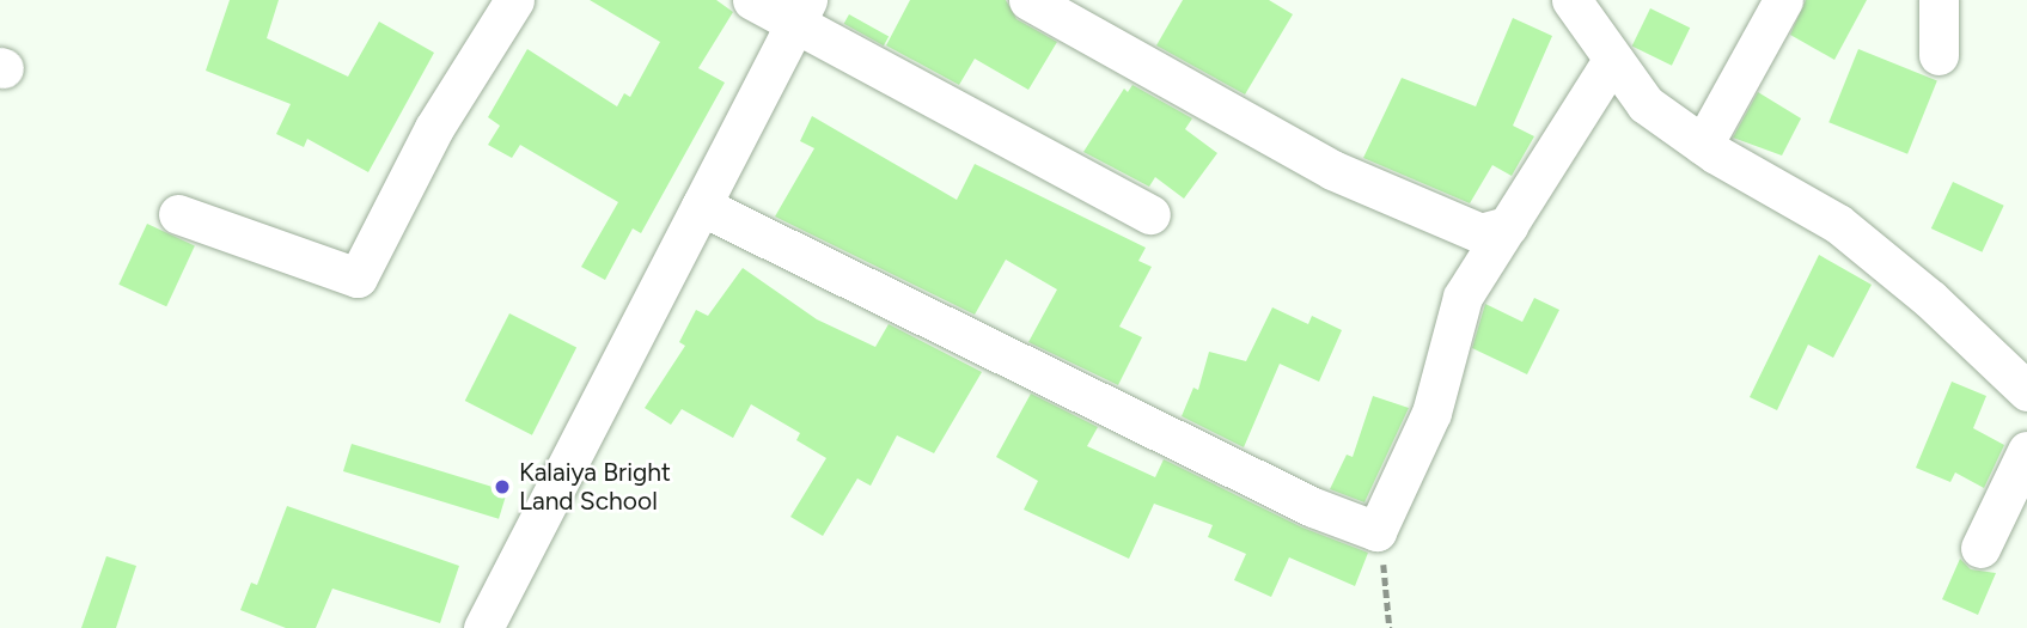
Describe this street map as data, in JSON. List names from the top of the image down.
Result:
{
  "places": ["Kalaiya Bright Land School"]
}
